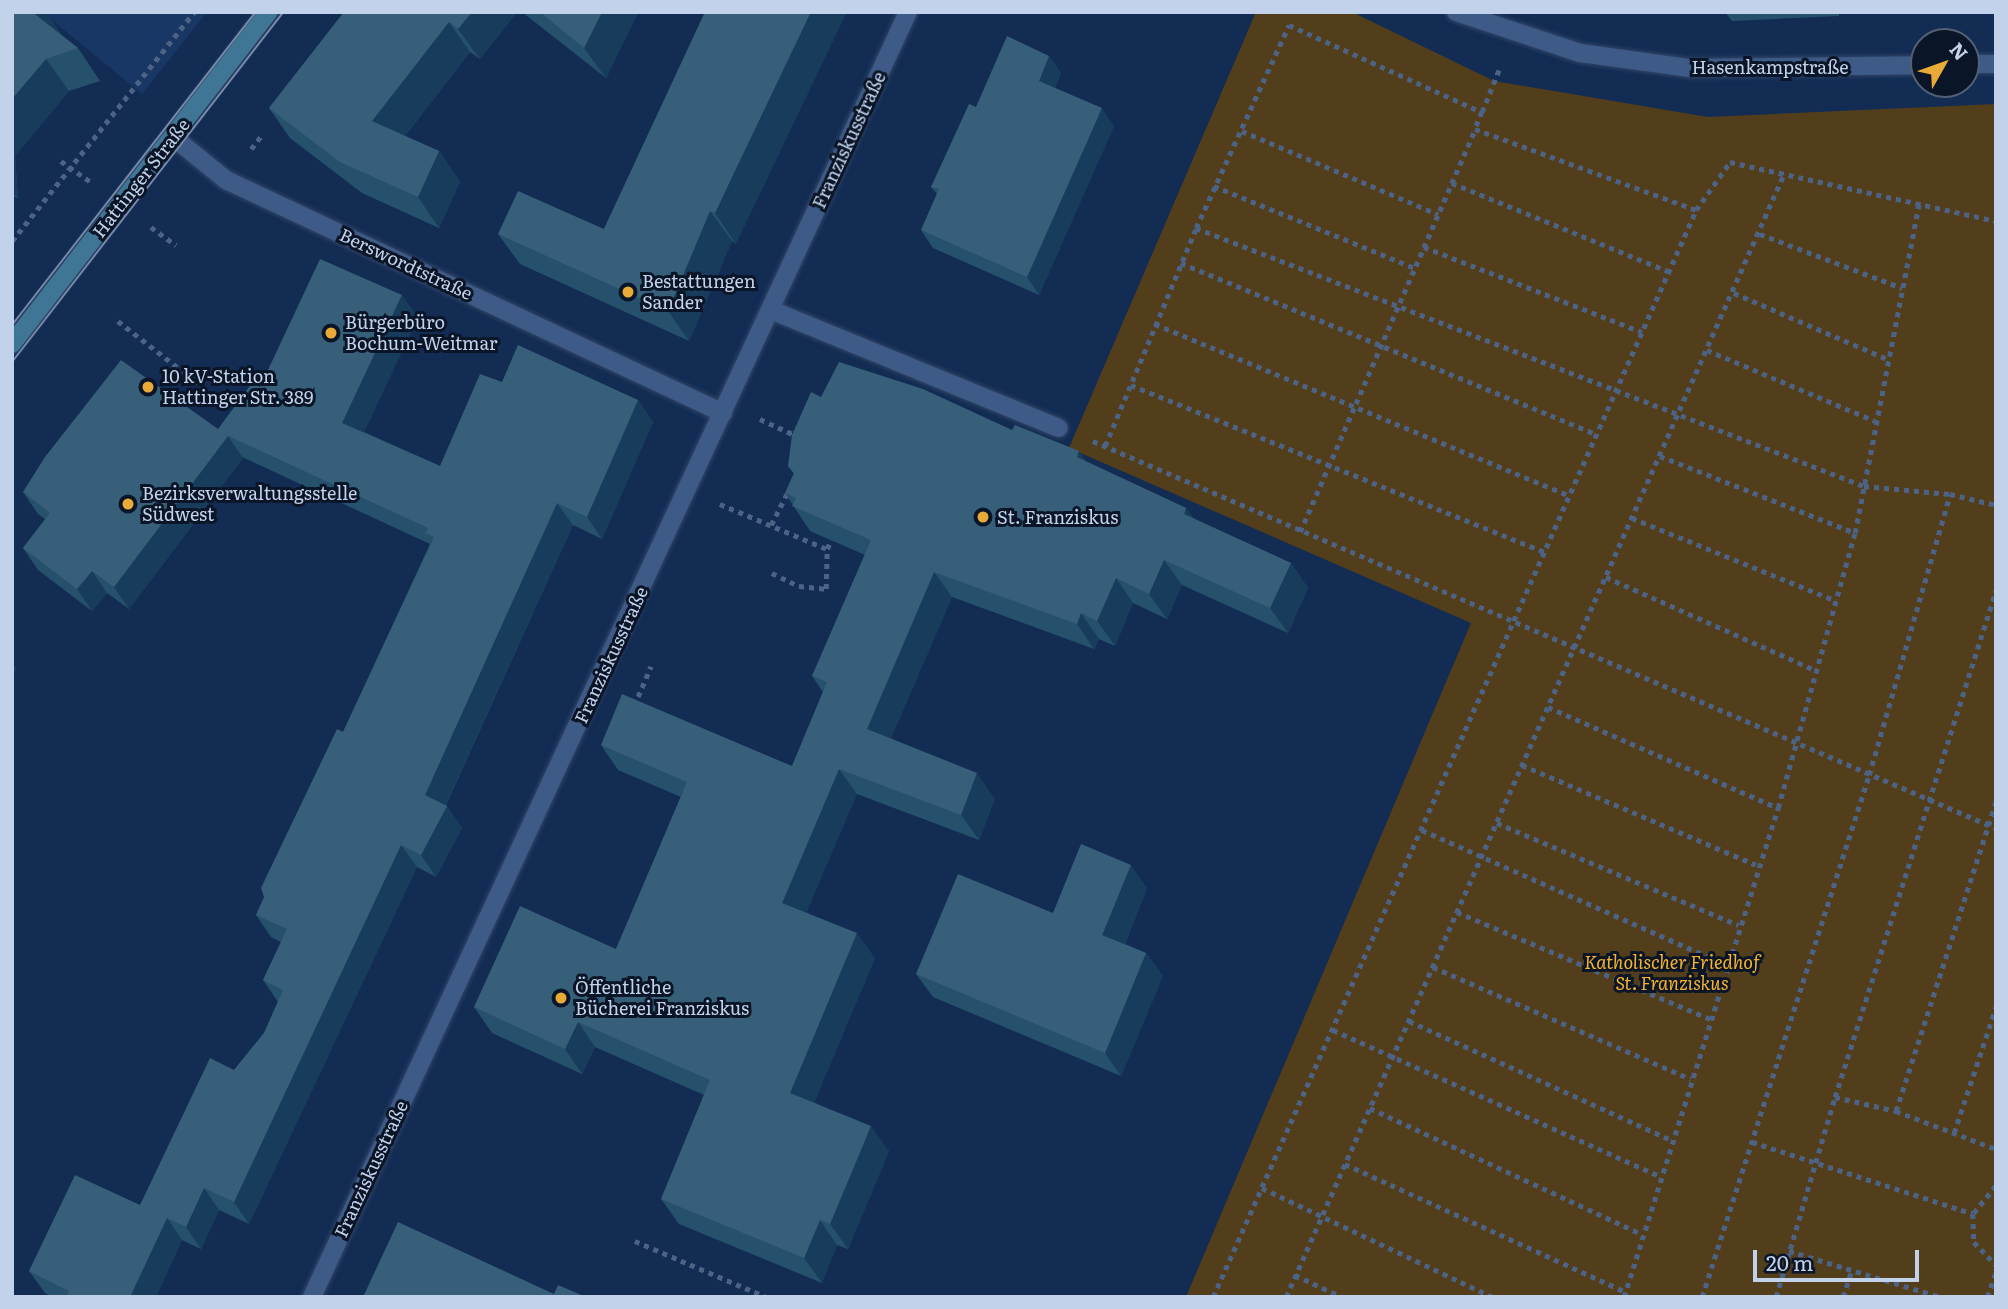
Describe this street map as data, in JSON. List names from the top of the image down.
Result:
{
  "streets": {
    "main road": ["Hattinger Straße"],
    "street": ["Hasenkampstraße", "Franziskusstraße", "Berswordtstraße"]
  },
  "crossings": [
    ["Franziskusstraße", "Berswordtstraße"],
    ["Hattinger Straße", "Berswordtstraße"]
  ],
  "parks": ["Katholischer Friedhof St. Franziskus"],
  "places": [
    "Bestattungen Sander",
    "Bürgerbüro Bochum-Weitmar",
    "10 kV-Station Hattinger Str. 389",
    "Bezirksverwaltungsstelle Südwest",
    "St. Franziskus",
    "Öffentliche Bücherei Franziskus"
  ],
  "scale_bar": "20 m",
  "north": "top right"
}
